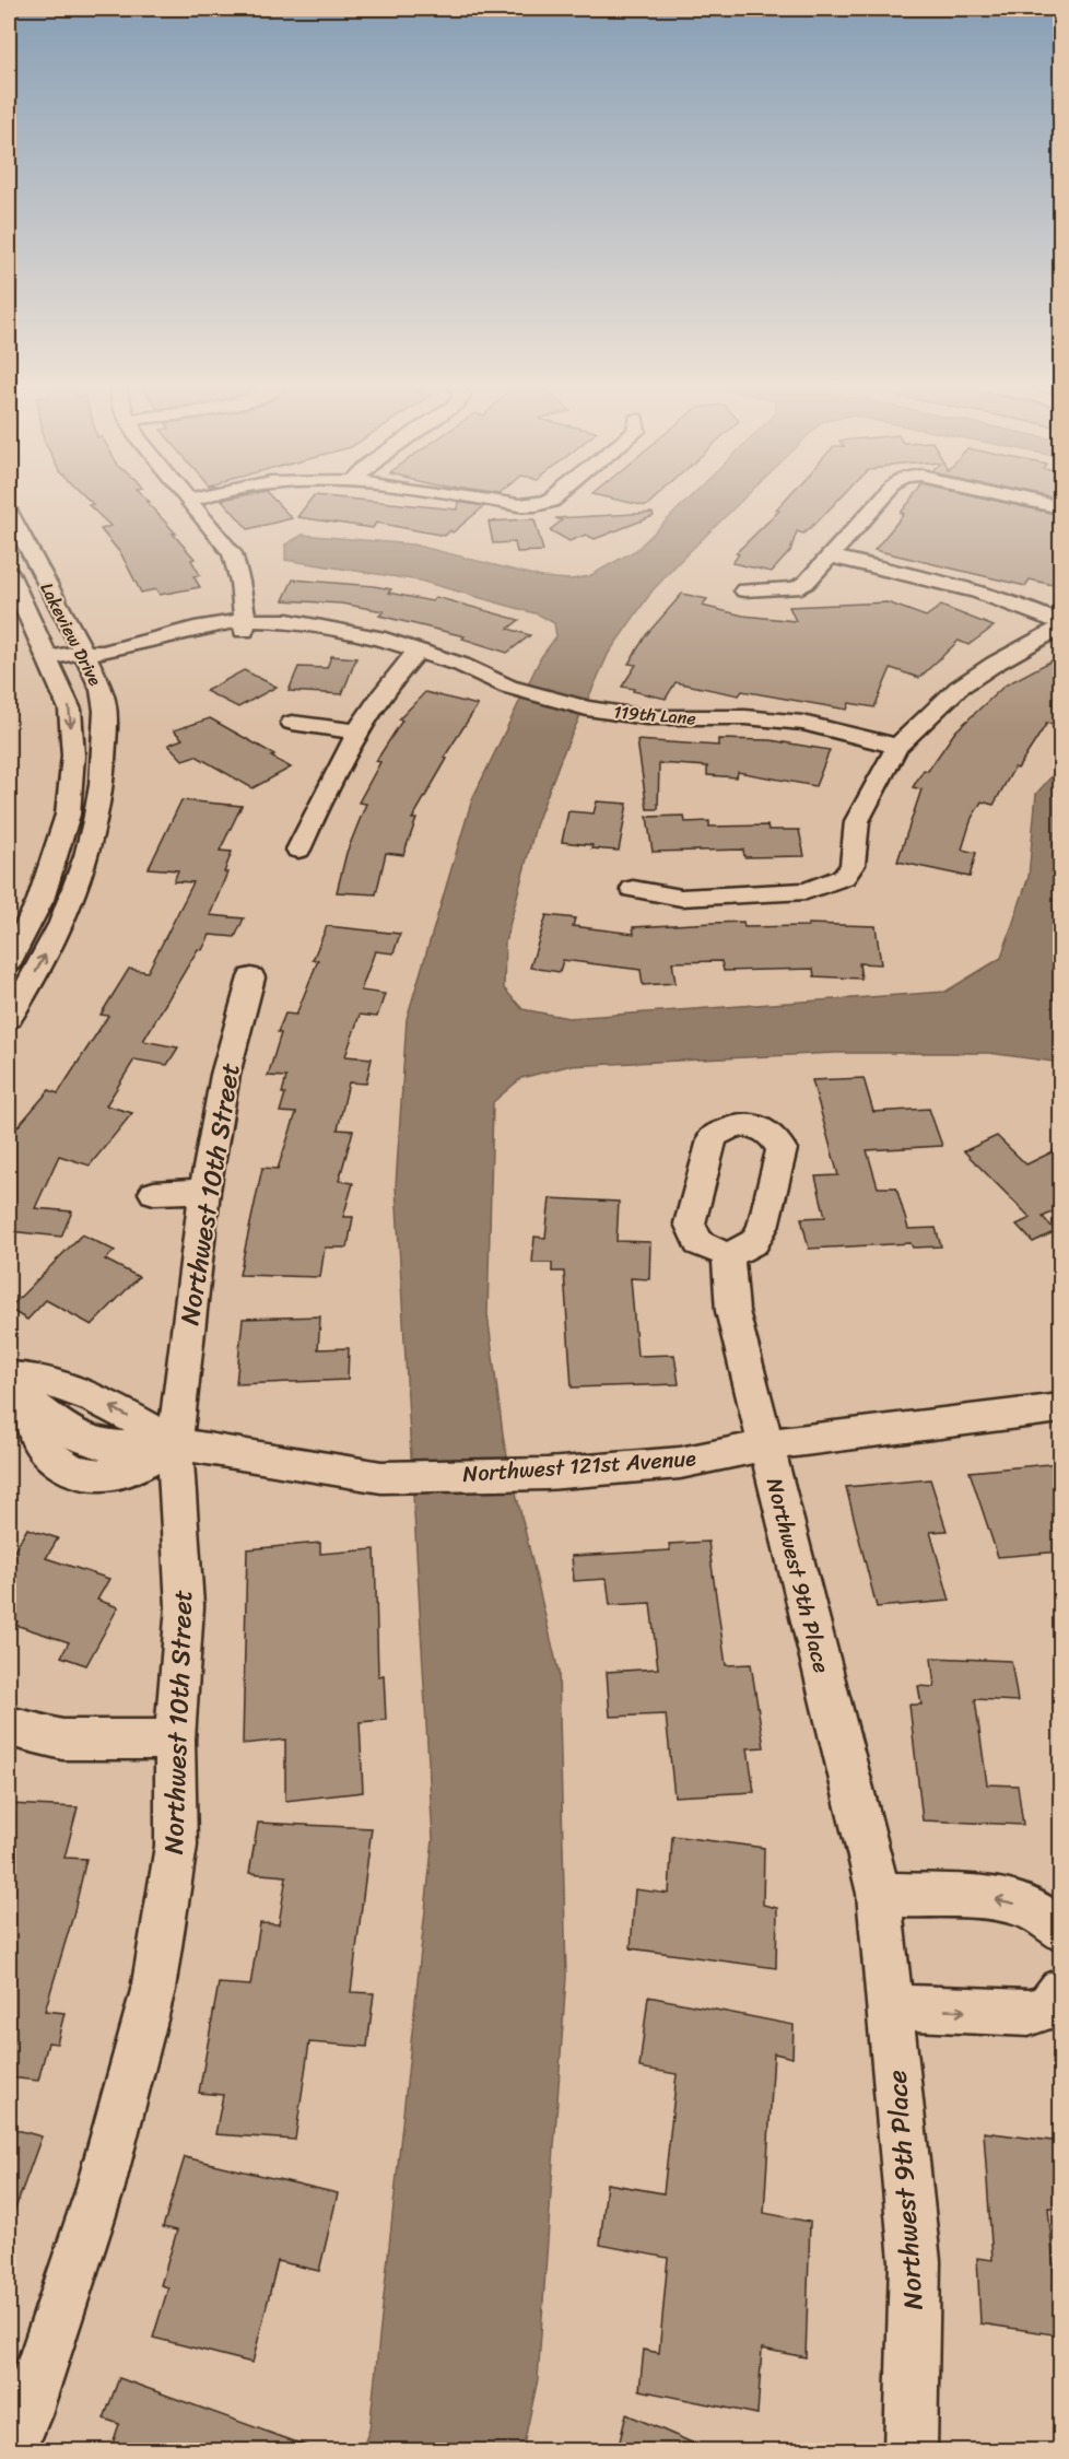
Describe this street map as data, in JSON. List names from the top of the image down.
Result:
{
  "streets": {
    "street": [
      "Lakeview Drive",
      "119th Lane",
      "Northwest 10th Street",
      "Northwest 121st Avenue",
      "Northwest 9th Place"
    ]
  },
  "crossings": [
    ["Northwest 10th Street", "Northwest 121st Avenue"],
    ["Northwest 121st Avenue", "Northwest 9th Place"]
  ]
}
